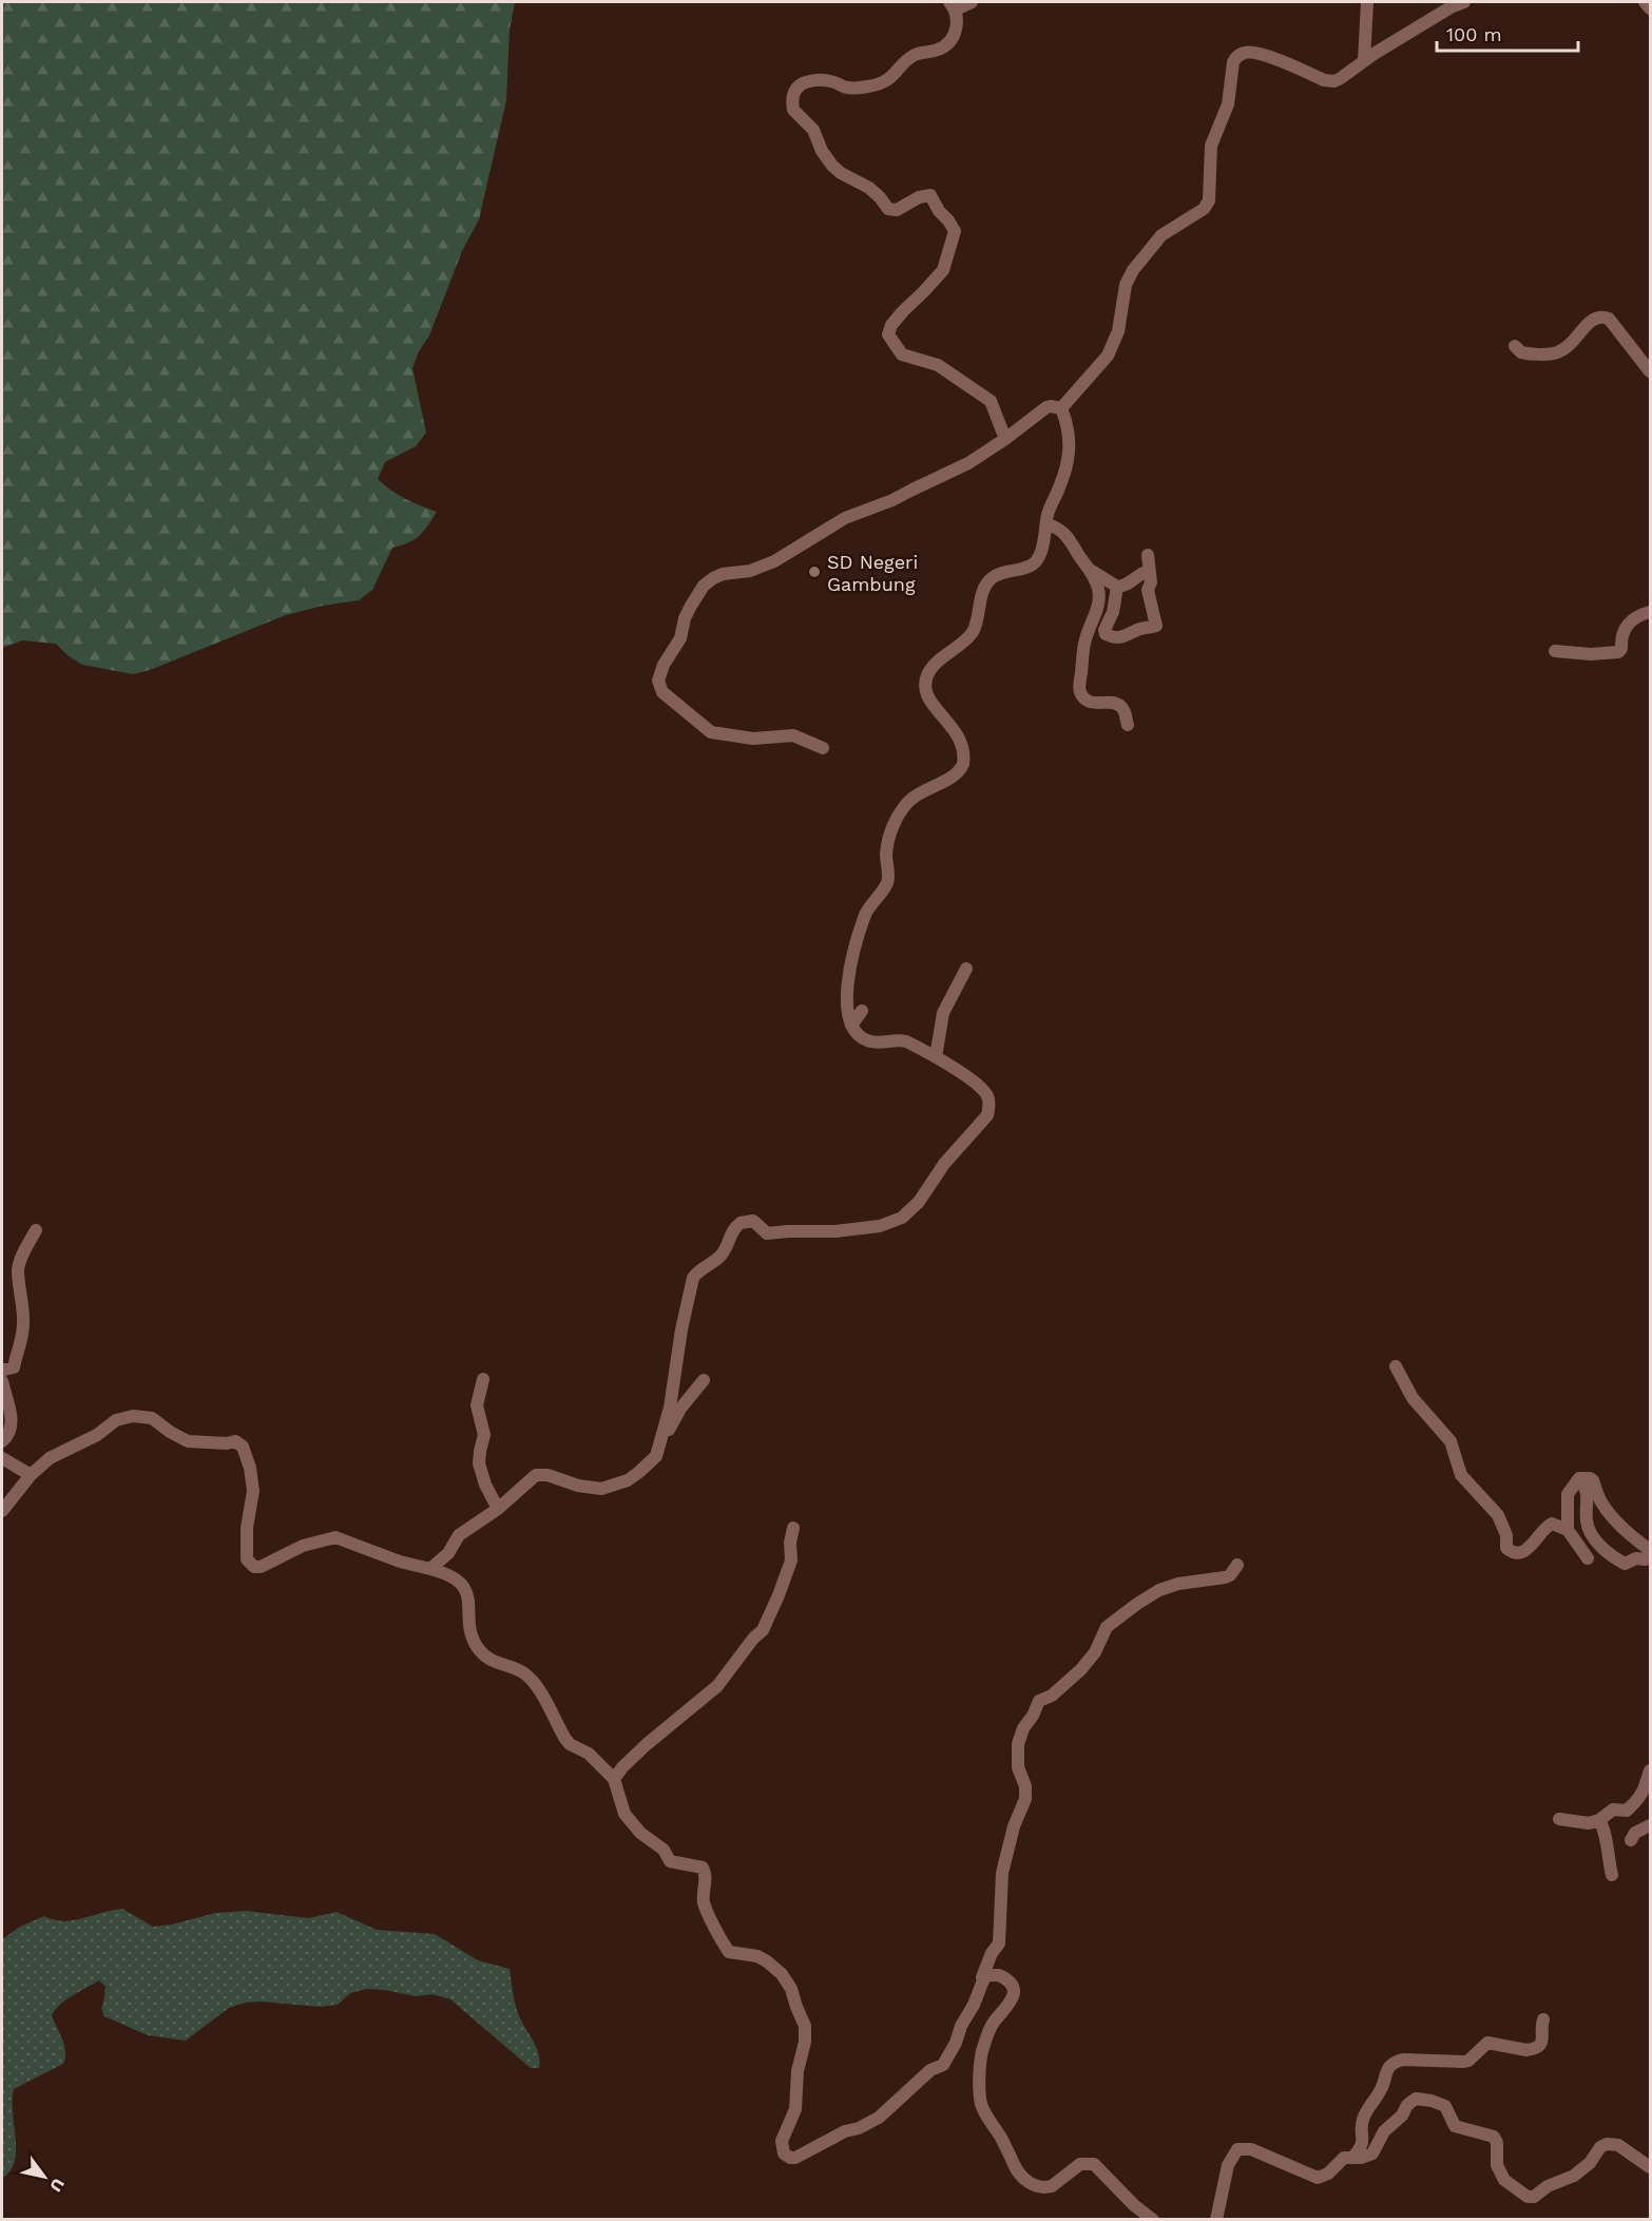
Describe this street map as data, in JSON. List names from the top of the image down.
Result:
{
  "places": ["SD Negeri Gambung"],
  "scale_bar": "100 m",
  "north": "bottom right"
}
